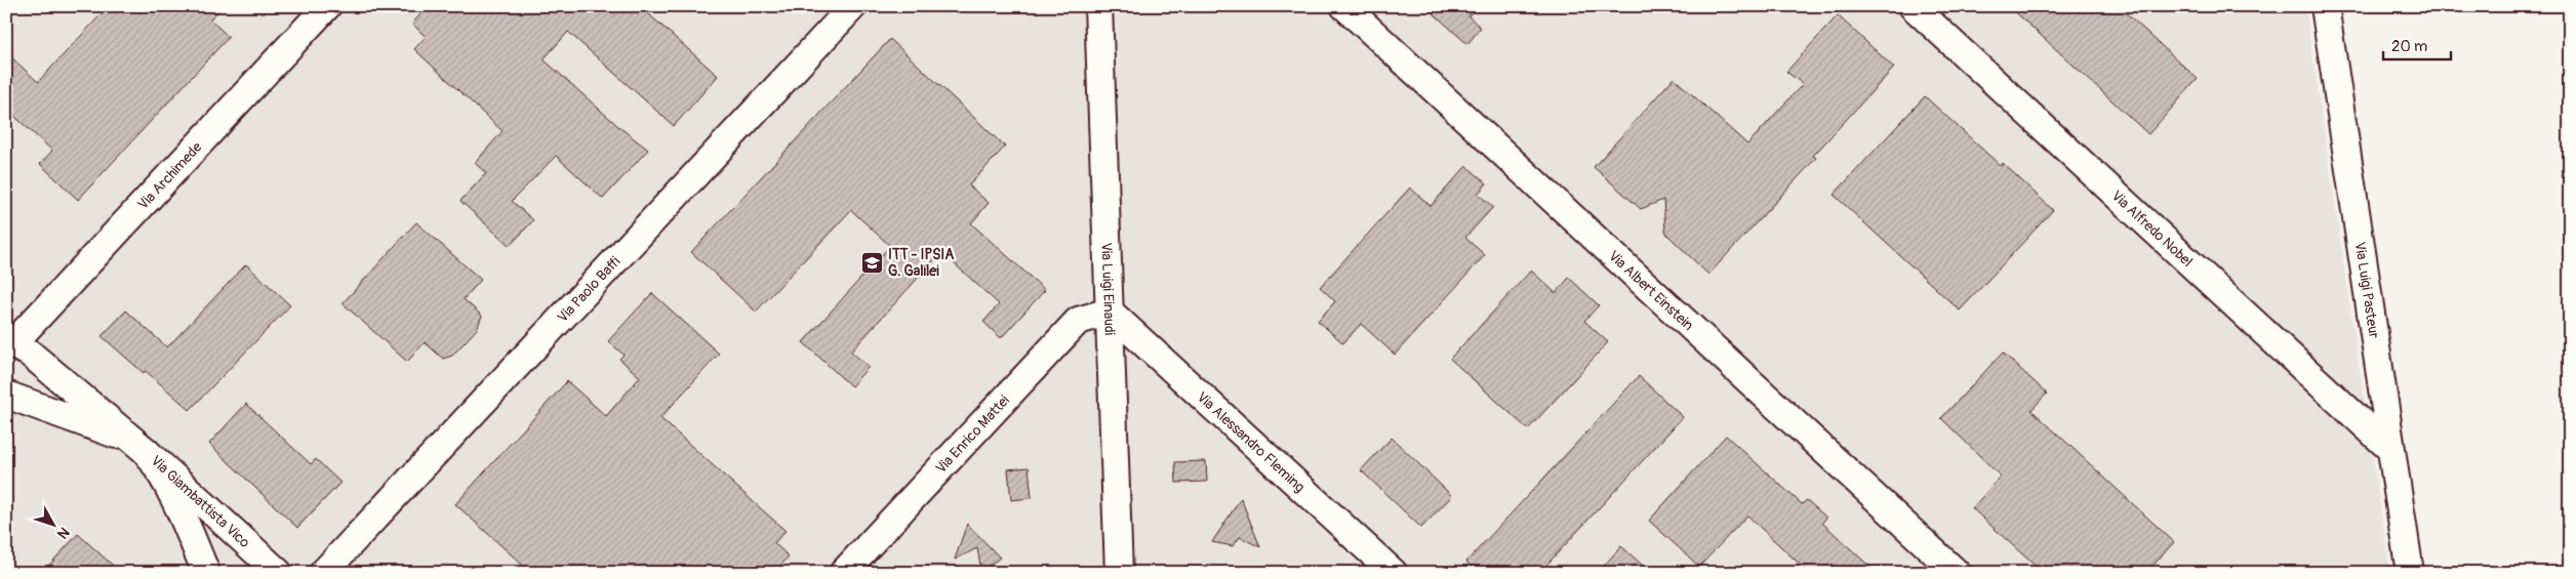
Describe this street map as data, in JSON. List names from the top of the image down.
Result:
{
  "streets": {
    "street": [
      "Via Archimede",
      "Via Alfredo Nobel",
      "Via Paolo Baffi",
      "Via Luigi Einaudi",
      "Via Albert Einstein",
      "Via Luigi Pasteur",
      "Via Enrico Mattei",
      "Via Alessandro Fleming",
      "Via Giambattista Vico"
    ]
  },
  "crossings": [
    ["Via Archimede", "Via Giambattista Vico"],
    ["Via Alfredo Nobel", "Via Luigi Pasteur"],
    ["Via Luigi Einaudi", "Via Enrico Mattei"],
    ["Via Luigi Einaudi", "Via Alessandro Fleming"],
    ["Via Enrico Mattei", "Via Alessandro Fleming"]
  ],
  "places": {
    "school or university": ["ITT - IPSIA G. Galilei"]
  },
  "scale_bar": "20 m",
  "north": "bottom right"
}
